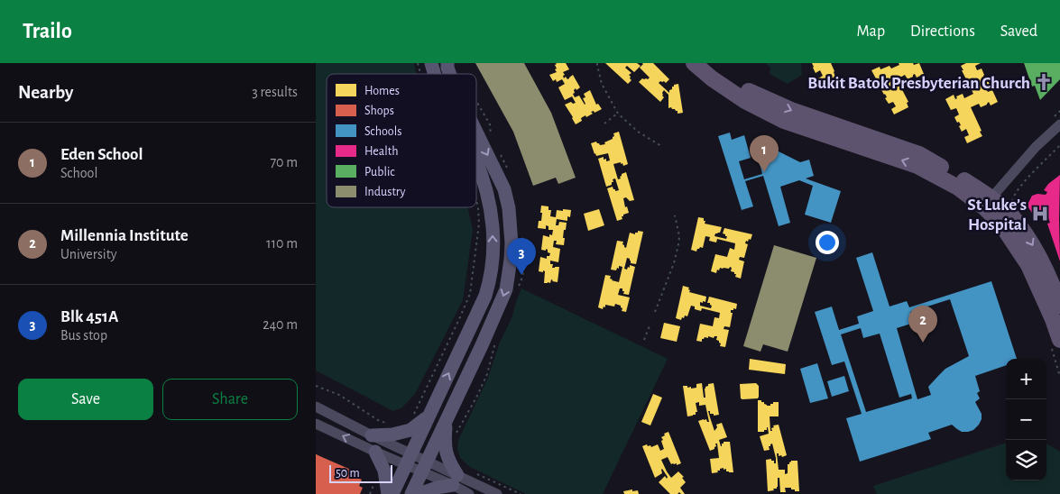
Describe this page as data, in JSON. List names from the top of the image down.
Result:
{
  "places": {
    "church": ["Bukit Batok Presbyterian Church"],
    "hospital": ["St Luke’s Hospital"]
  },
  "legend": [
    "Homes",
    "Shops",
    "Schools",
    "Health",
    "Public",
    "Industry"
  ],
  "scale_bar": "50 m",
  "page": {
    "header": "Trailo",
    "nav": ["Map", "Directions", "Saved"],
    "heading": ["Nearby", "3 results"],
    "list": [
      {
        "mark": "1",
        "name": "Eden School",
        "note": "School",
        "value": "70 m"
      },
      {
        "mark": "2",
        "name": "Millennia Institute",
        "note": "University",
        "value": "110 m"
      },
      {
        "mark": "3",
        "name": "Blk 451A",
        "note": "Bus stop",
        "value": "240 m"
      }
    ],
    "pins": ["1", "3", "2"],
    "map_buttons": ["+", "−"],
    "buttons": ["Save", "Share"],
    "scale": "50 m"
  }
}
